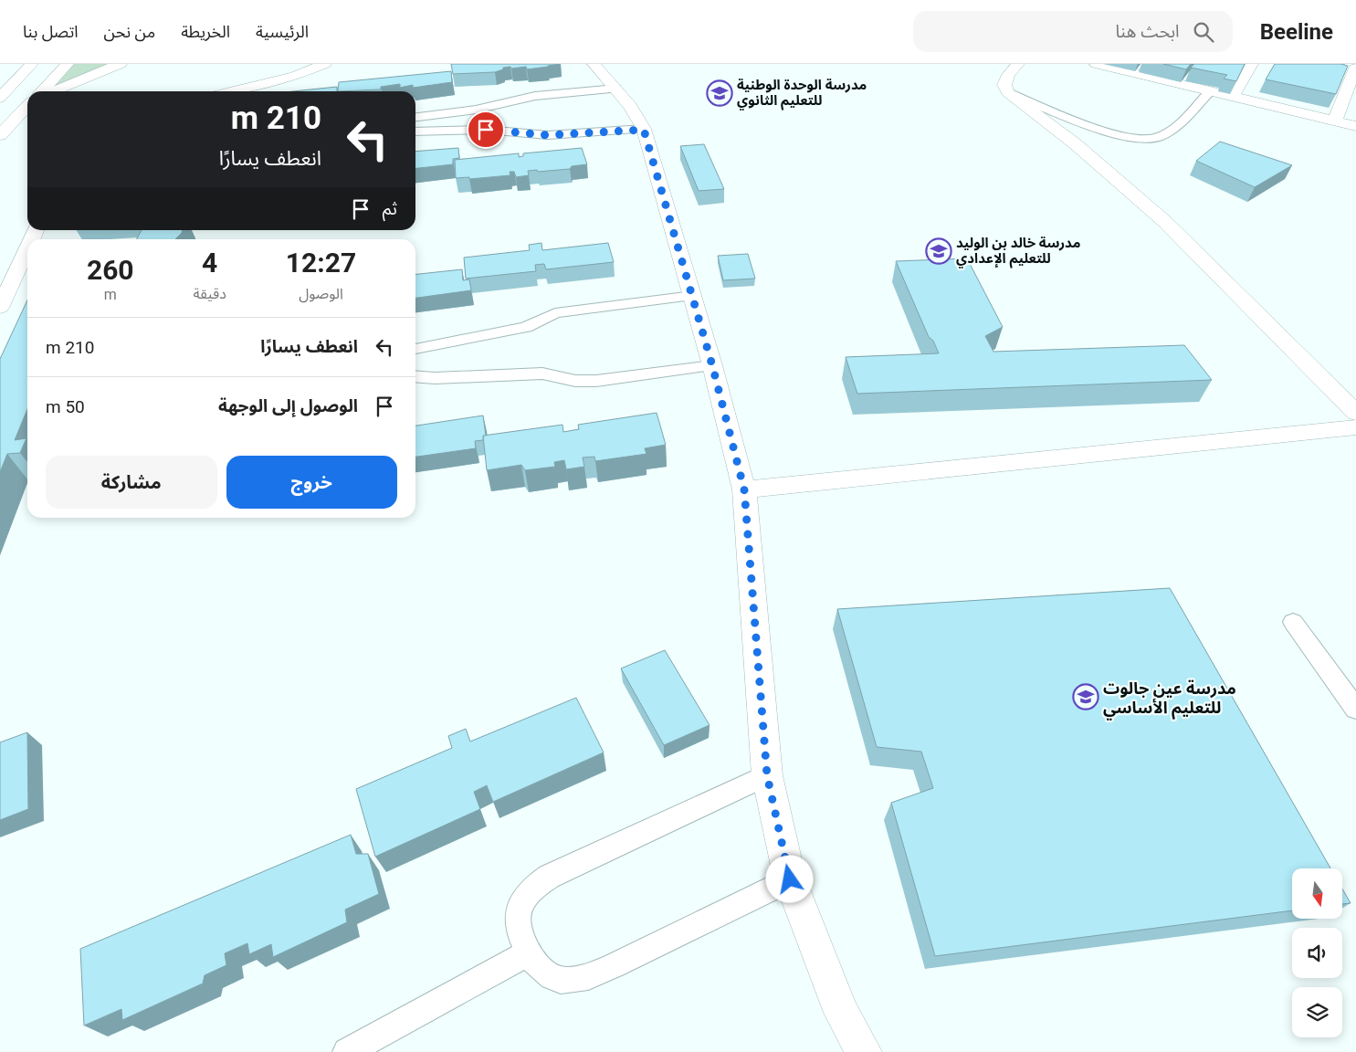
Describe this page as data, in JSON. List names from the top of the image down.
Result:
{
  "places": {
    "school or university": ["مدرسة الوحدة الوطنية للتعليم الثانوي", "مدرسة خالد بن الوليد للتعليم الإعدادي", "مدرسة عين جالوت للتعليم الأساسي"]
  },
  "north": "bottom",
  "page": {
    "header": "Beeline",
    "search": "ابحث هنا",
    "nav": [
      "الرئيسية",
      "الخريطة",
      "من نحن",
      "اتصل بنا"
    ],
    "turn": ["210 m", "انعطف يسارًا"],
    "then": "ثم",
    "eta": [
      "12:27",
      "الوصول",
      "4",
      "دقيقة",
      "260",
      "m"
    ],
    "list": [
      {
        "name": "انعطف يسارًا",
        "value": "210 m"
      },
      {
        "name": "الوصول إلى الوجهة",
        "value": "50 m"
      }
    ],
    "buttons": ["خروج", "مشاركة"]
  }
}
